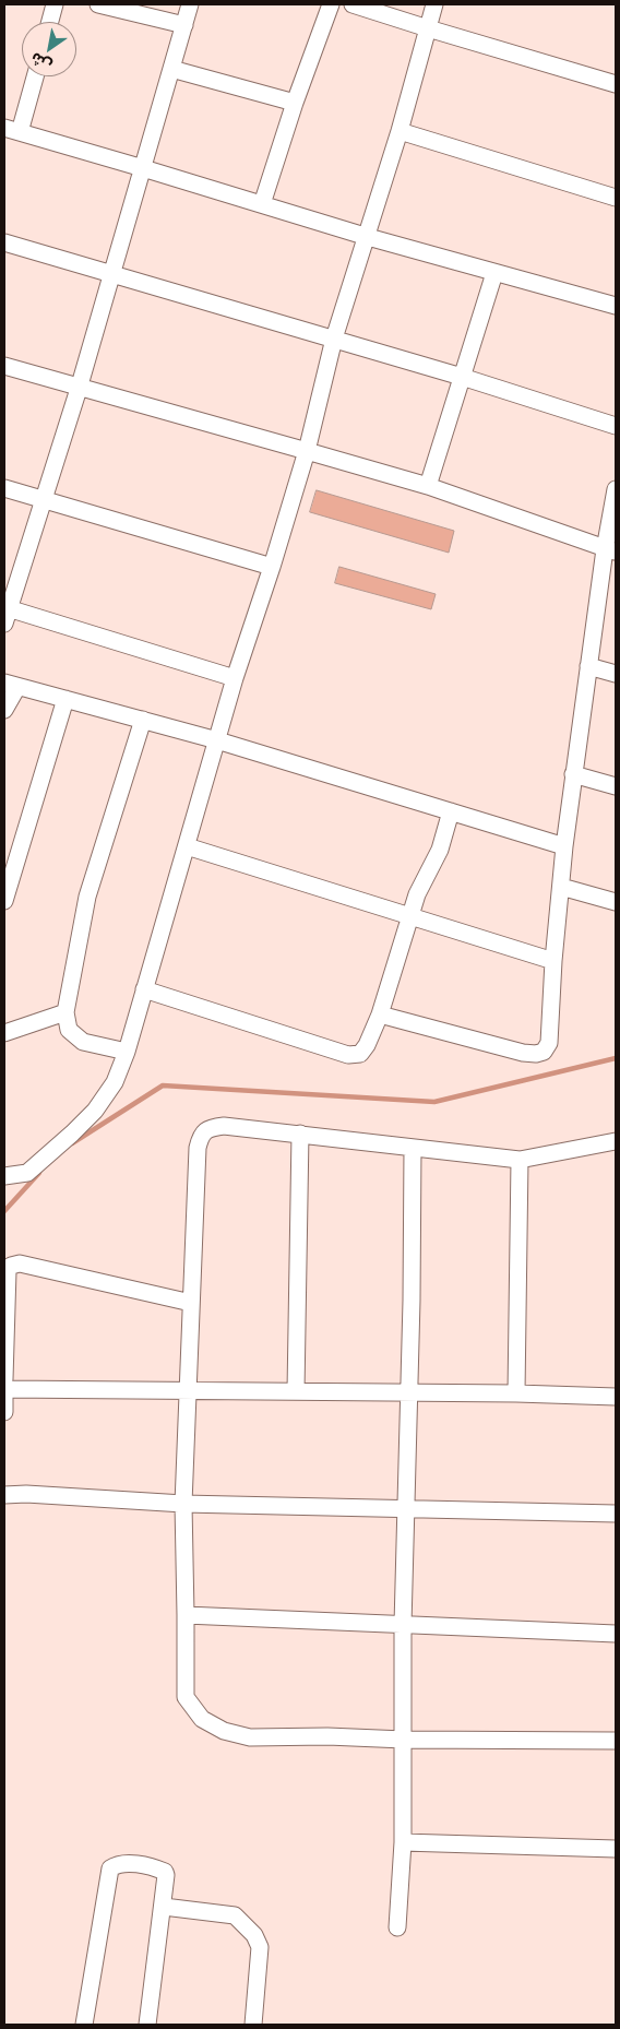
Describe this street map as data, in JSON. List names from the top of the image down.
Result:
{
  "north": "bottom left"
}
